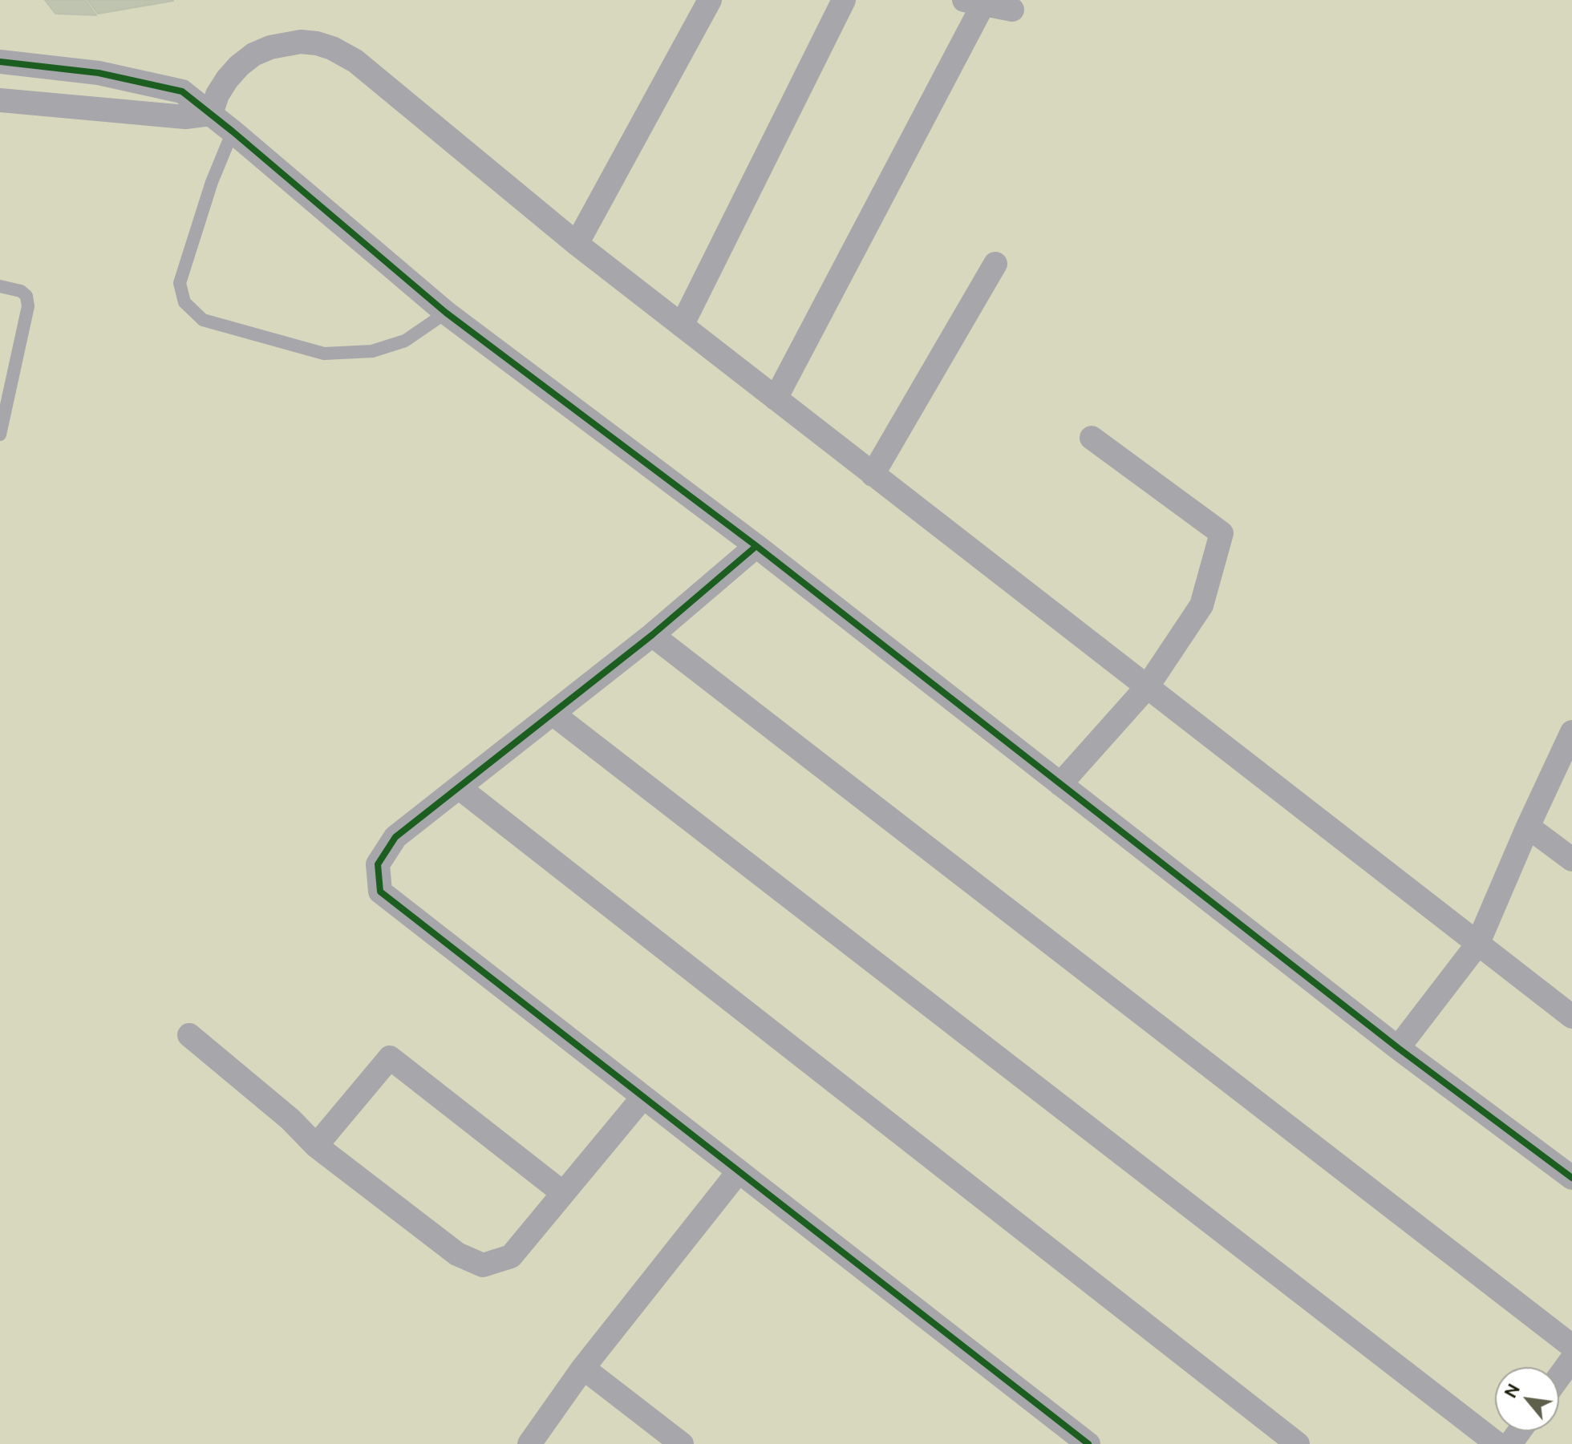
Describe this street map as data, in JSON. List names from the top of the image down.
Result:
{
  "north": "top left"
}
